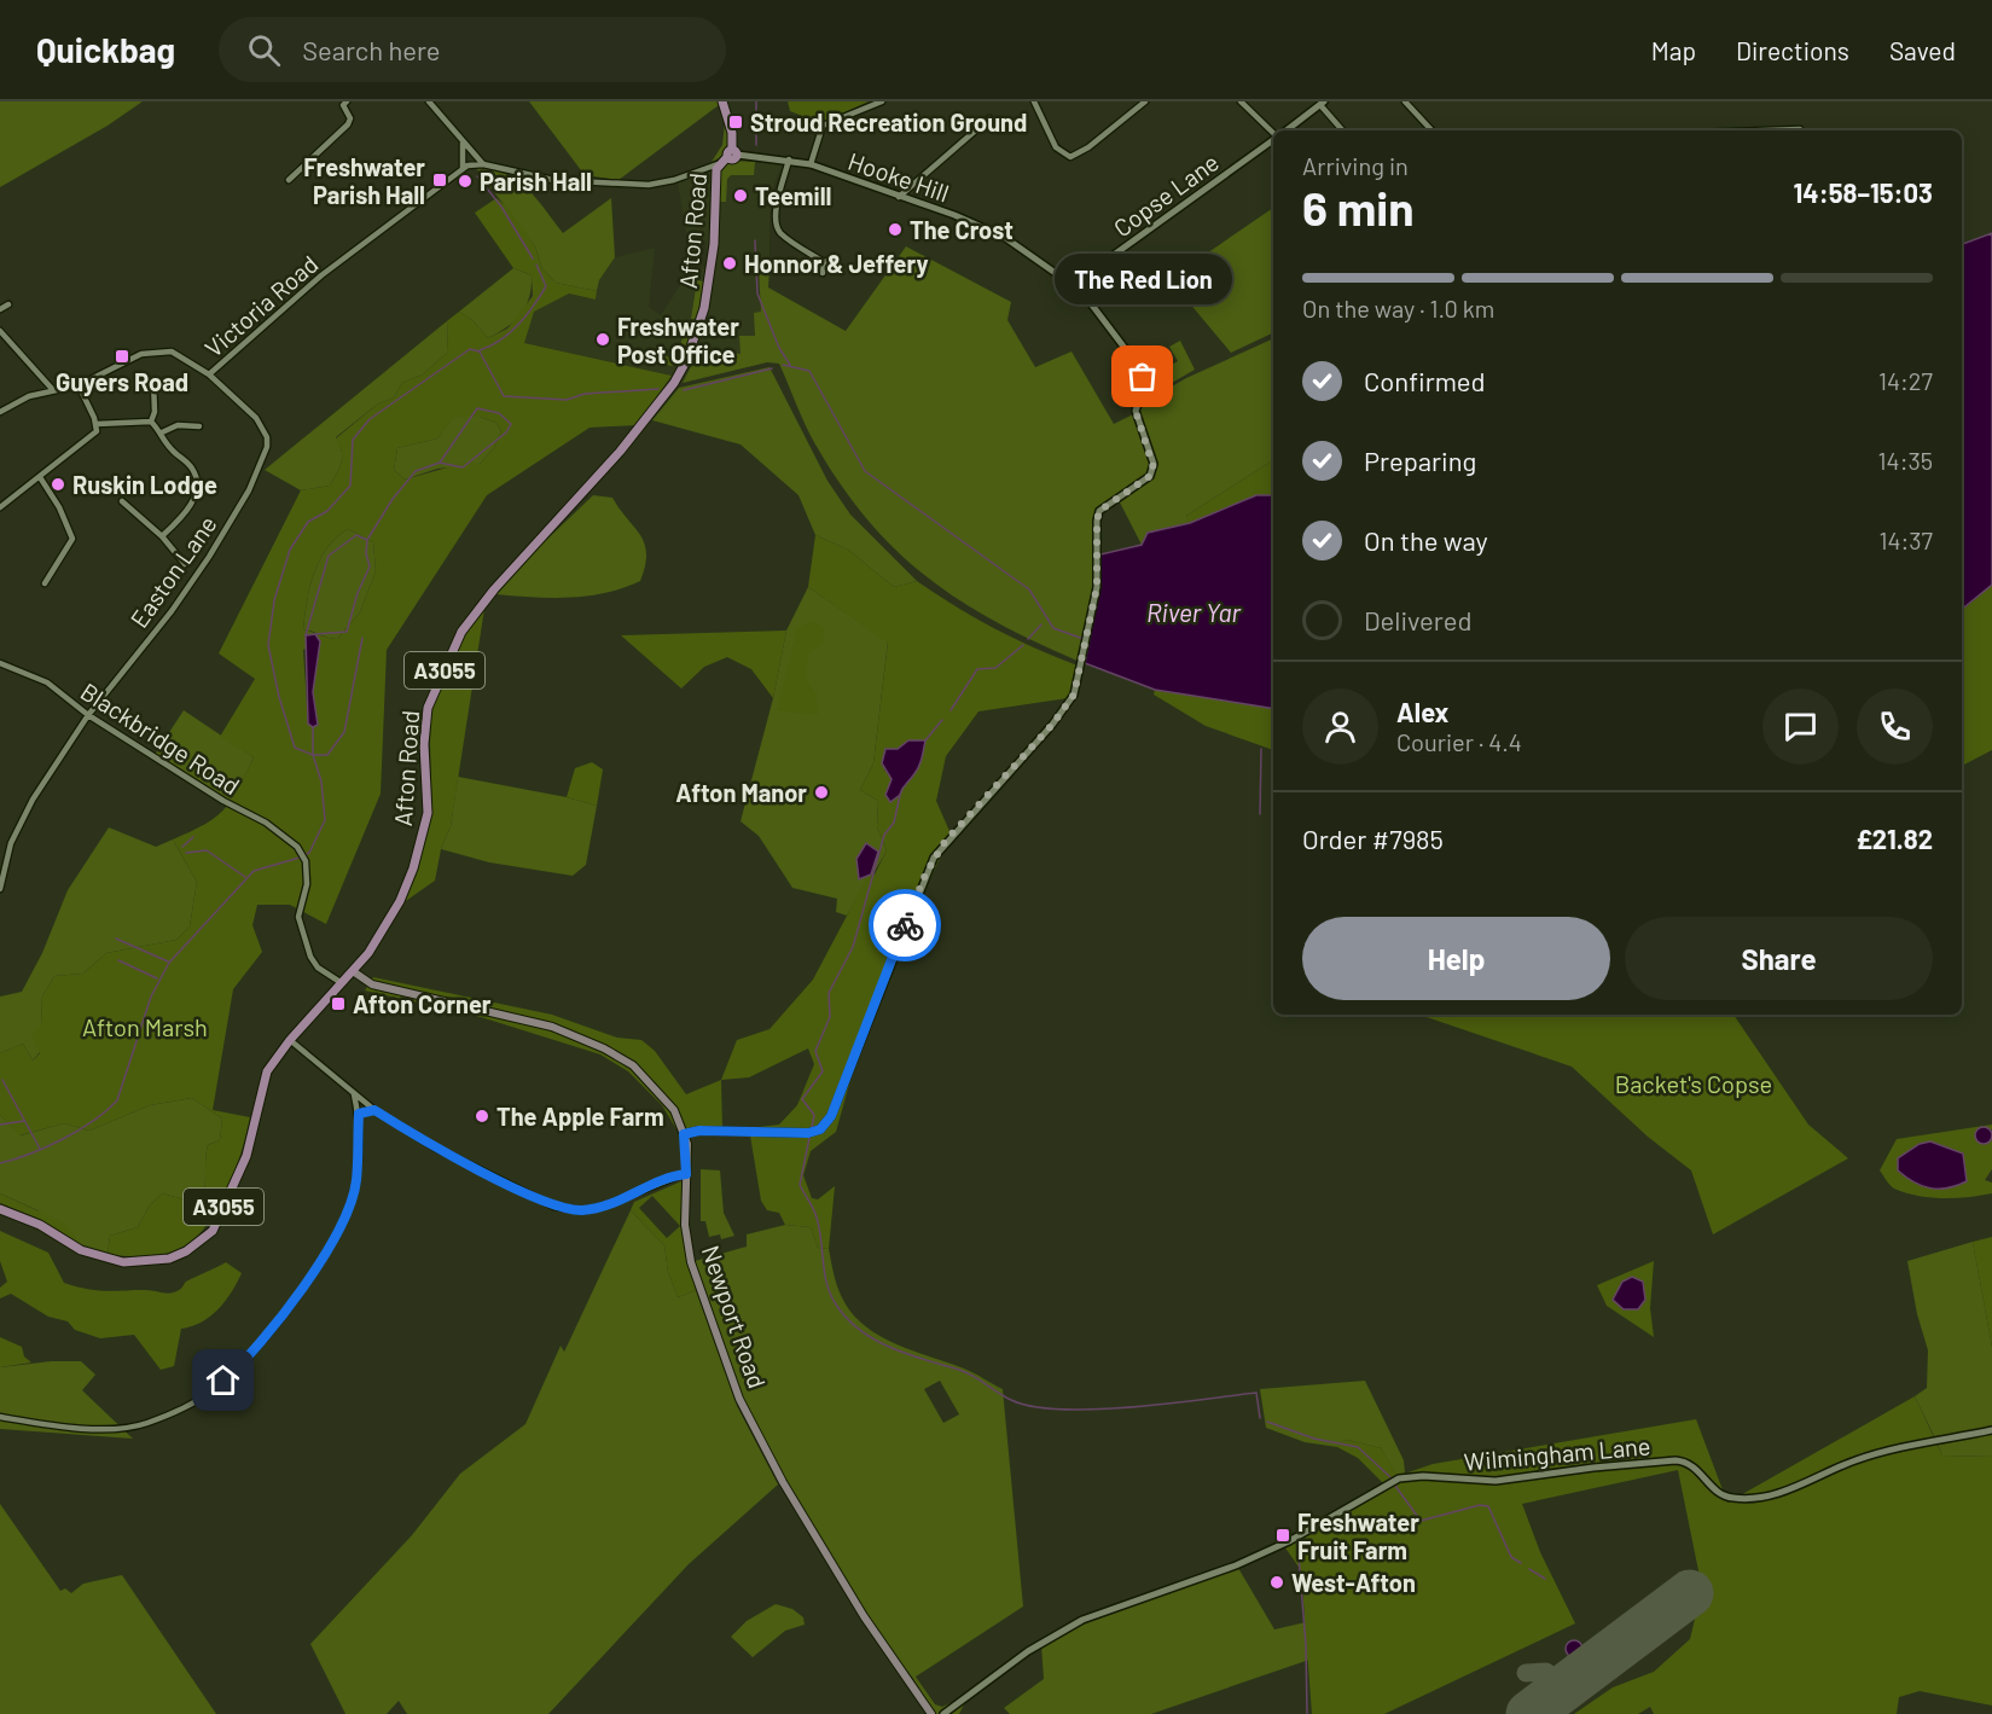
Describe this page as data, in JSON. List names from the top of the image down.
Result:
{
  "streets": {
    "main road": ["Afton Road", "A3055", "Newport Road"],
    "street": [
      "Hooke Hill",
      "Copse Lane",
      "Victoria Road",
      "Easton Lane",
      "Blackbridge Road",
      "Wilmingham Lane"
    ]
  },
  "crossings": [
    ["Hooke Hill", "Copse Lane"],
    ["Hooke Hill", "Afton Road"],
    ["Afton Road", "Blackbridge Road"],
    ["Afton Road", "Newport Road"],
    ["Victoria Road", "Easton Lane"],
    ["Easton Lane", "Blackbridge Road"]
  ],
  "water": ["River Yar"],
  "parks": ["Afton Marsh", "Backet's Copse"],
  "places": {
    "transit": [
      "Stroud Recreation Ground",
      "Freshwater Parish Hall",
      "Guyers Road",
      "Afton Corner",
      "Freshwater Fruit Farm"
    ],
    "other": [
      "Parish Hall",
      "Teemill",
      "The Crost",
      "Honnor & Jeffery",
      "Freshwater Post Office",
      "The Red Lion",
      "Ruskin Lodge",
      "Afton Manor",
      "The Apple Farm",
      "West-Afton"
    ]
  },
  "page": {
    "header": "Quickbag",
    "search": "Search here",
    "nav": ["Map", "Directions", "Saved"],
    "heading": ["6 min", "Arriving in", "14:58–15:03"],
    "panel": [
      "Alex",
      "Courier · 4.4",
      "Order #7985",
      "£21.82"
    ],
    "bubble": "The Red Lion",
    "bar": "On the way · 1.0 km",
    "list": [
      ["Confirmed", "14:27"],
      ["Preparing", "14:35"],
      ["On the way", "14:37"],
      "Delivered"
    ],
    "buttons": ["Help", "Share"]
  }
}
